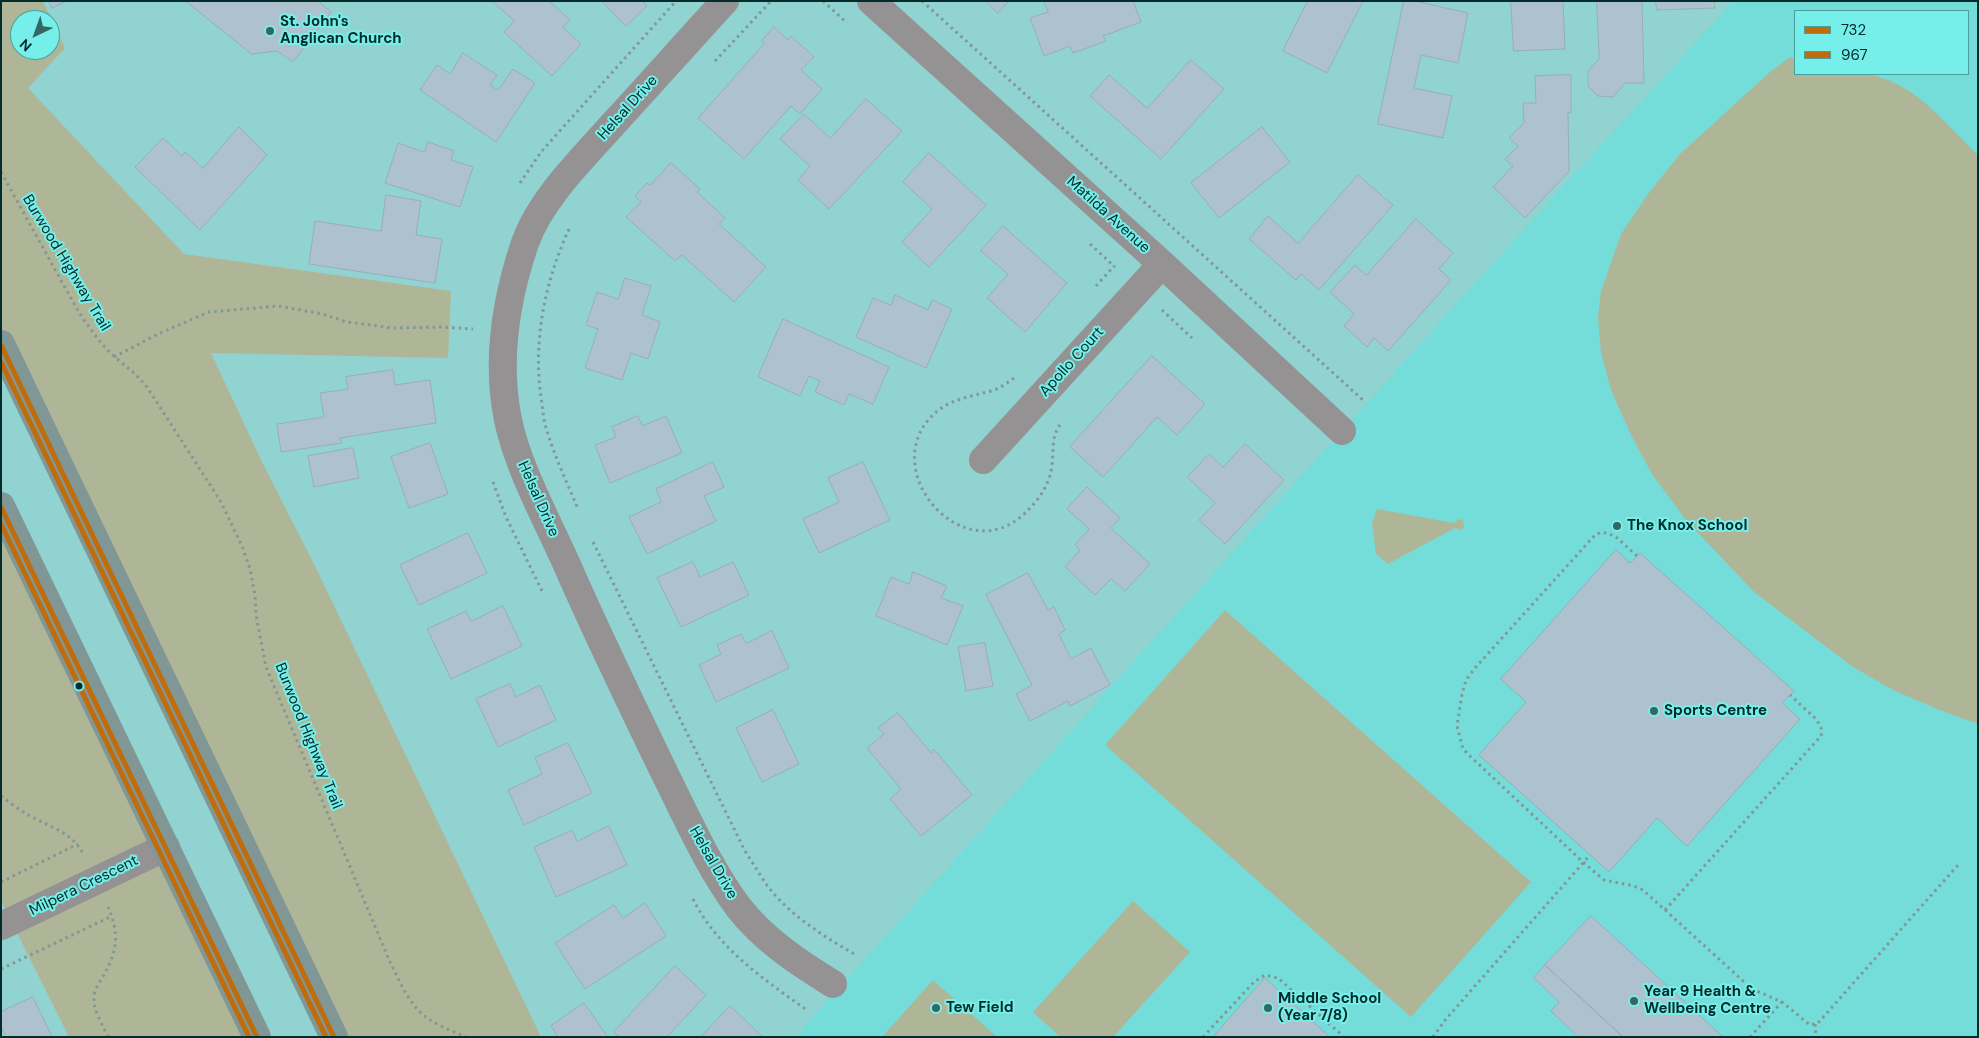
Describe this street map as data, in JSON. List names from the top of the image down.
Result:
{
  "streets": {
    "street": [
      "Helsal Drive",
      "Matilda Avenue",
      "Apollo Court",
      "Milpera Crescent"
    ],
    "path": ["Burwood Highway Trail"]
  },
  "crossings": [
    ["Matilda Avenue", "Apollo Court"]
  ],
  "places": [
    "St. John's Anglican Church",
    "The Knox School",
    "Sports Centre",
    "Year 9 Health & Wellbeing Centre",
    "Tew Field",
    "Middle School (Year 7/8)"
  ],
  "lines": ["transit line 732", "transit line 967"],
  "legend": ["732", "967"],
  "north": "bottom left"
}
